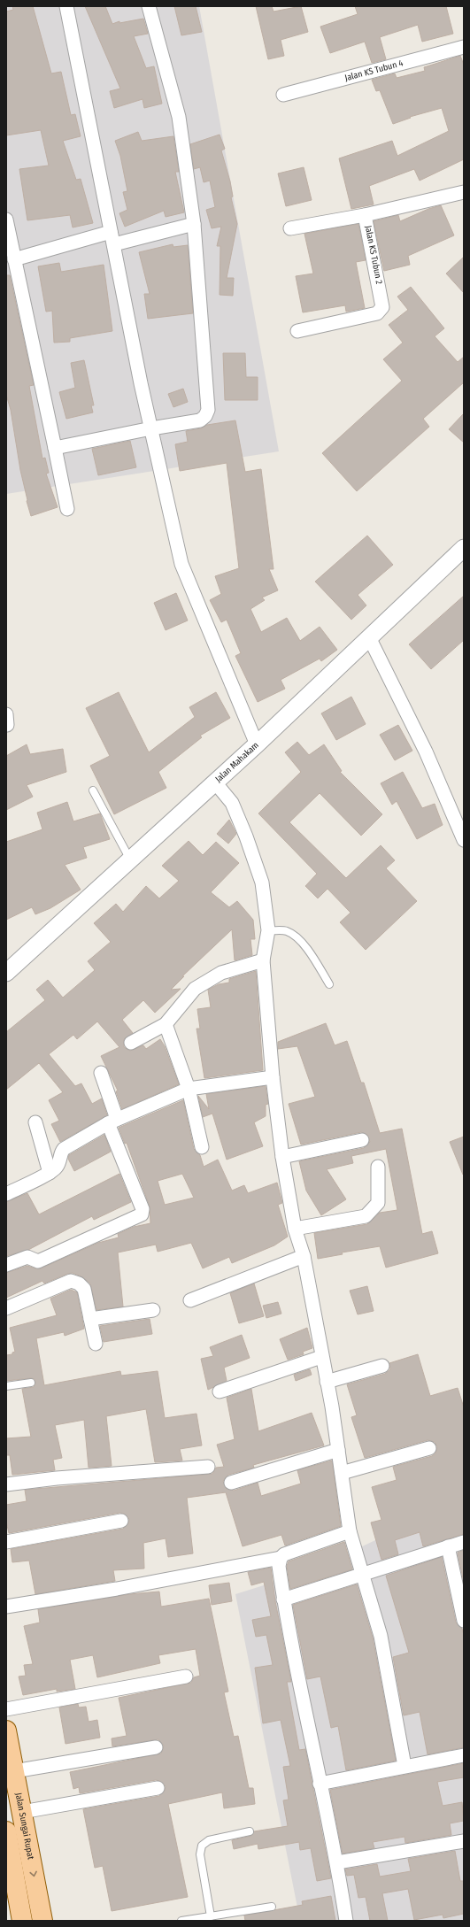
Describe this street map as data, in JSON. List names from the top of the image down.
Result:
{
  "streets": {
    "main road": ["Jalan Sungai Rupat"],
    "street": ["Jalan KS Tubun 4", "Jalan KS Tubun 2", "Jalan Mahakam"]
  }
}
